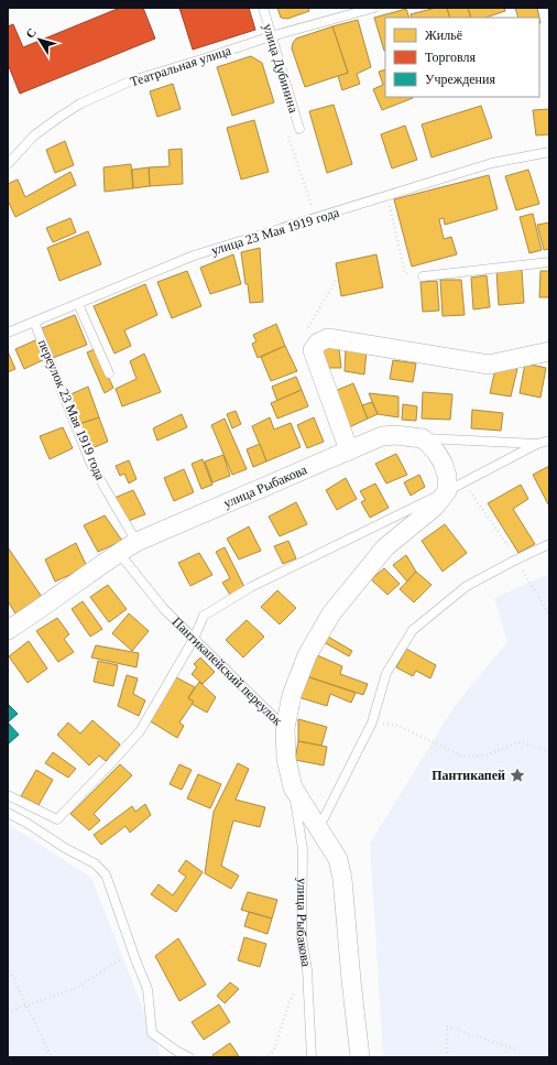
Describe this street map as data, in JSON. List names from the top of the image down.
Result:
{
  "streets": {
    "street": ["улица Рыбакова", "Пантикапейский переулок"],
    "lane": [
      "Театральная улица",
      "улица Дубинина",
      "улица 23 Мая 1919 года",
      "переулок 23 Мая 1919 года"
    ]
  },
  "crossings": [
    ["Театральная улица", "улица Дубинина"],
    ["улица 23 Мая 1919 года", "переулок 23 Мая 1919 года"],
    ["переулок 23 Мая 1919 года", "улица Рыбакова"],
    ["улица Рыбакова", "Пантикапейский переулок"]
  ],
  "places": {
    "place": ["Пантикапей"]
  },
  "legend": ["Жильё", "Торговля", "Учреждения"],
  "north": "top left"
}
